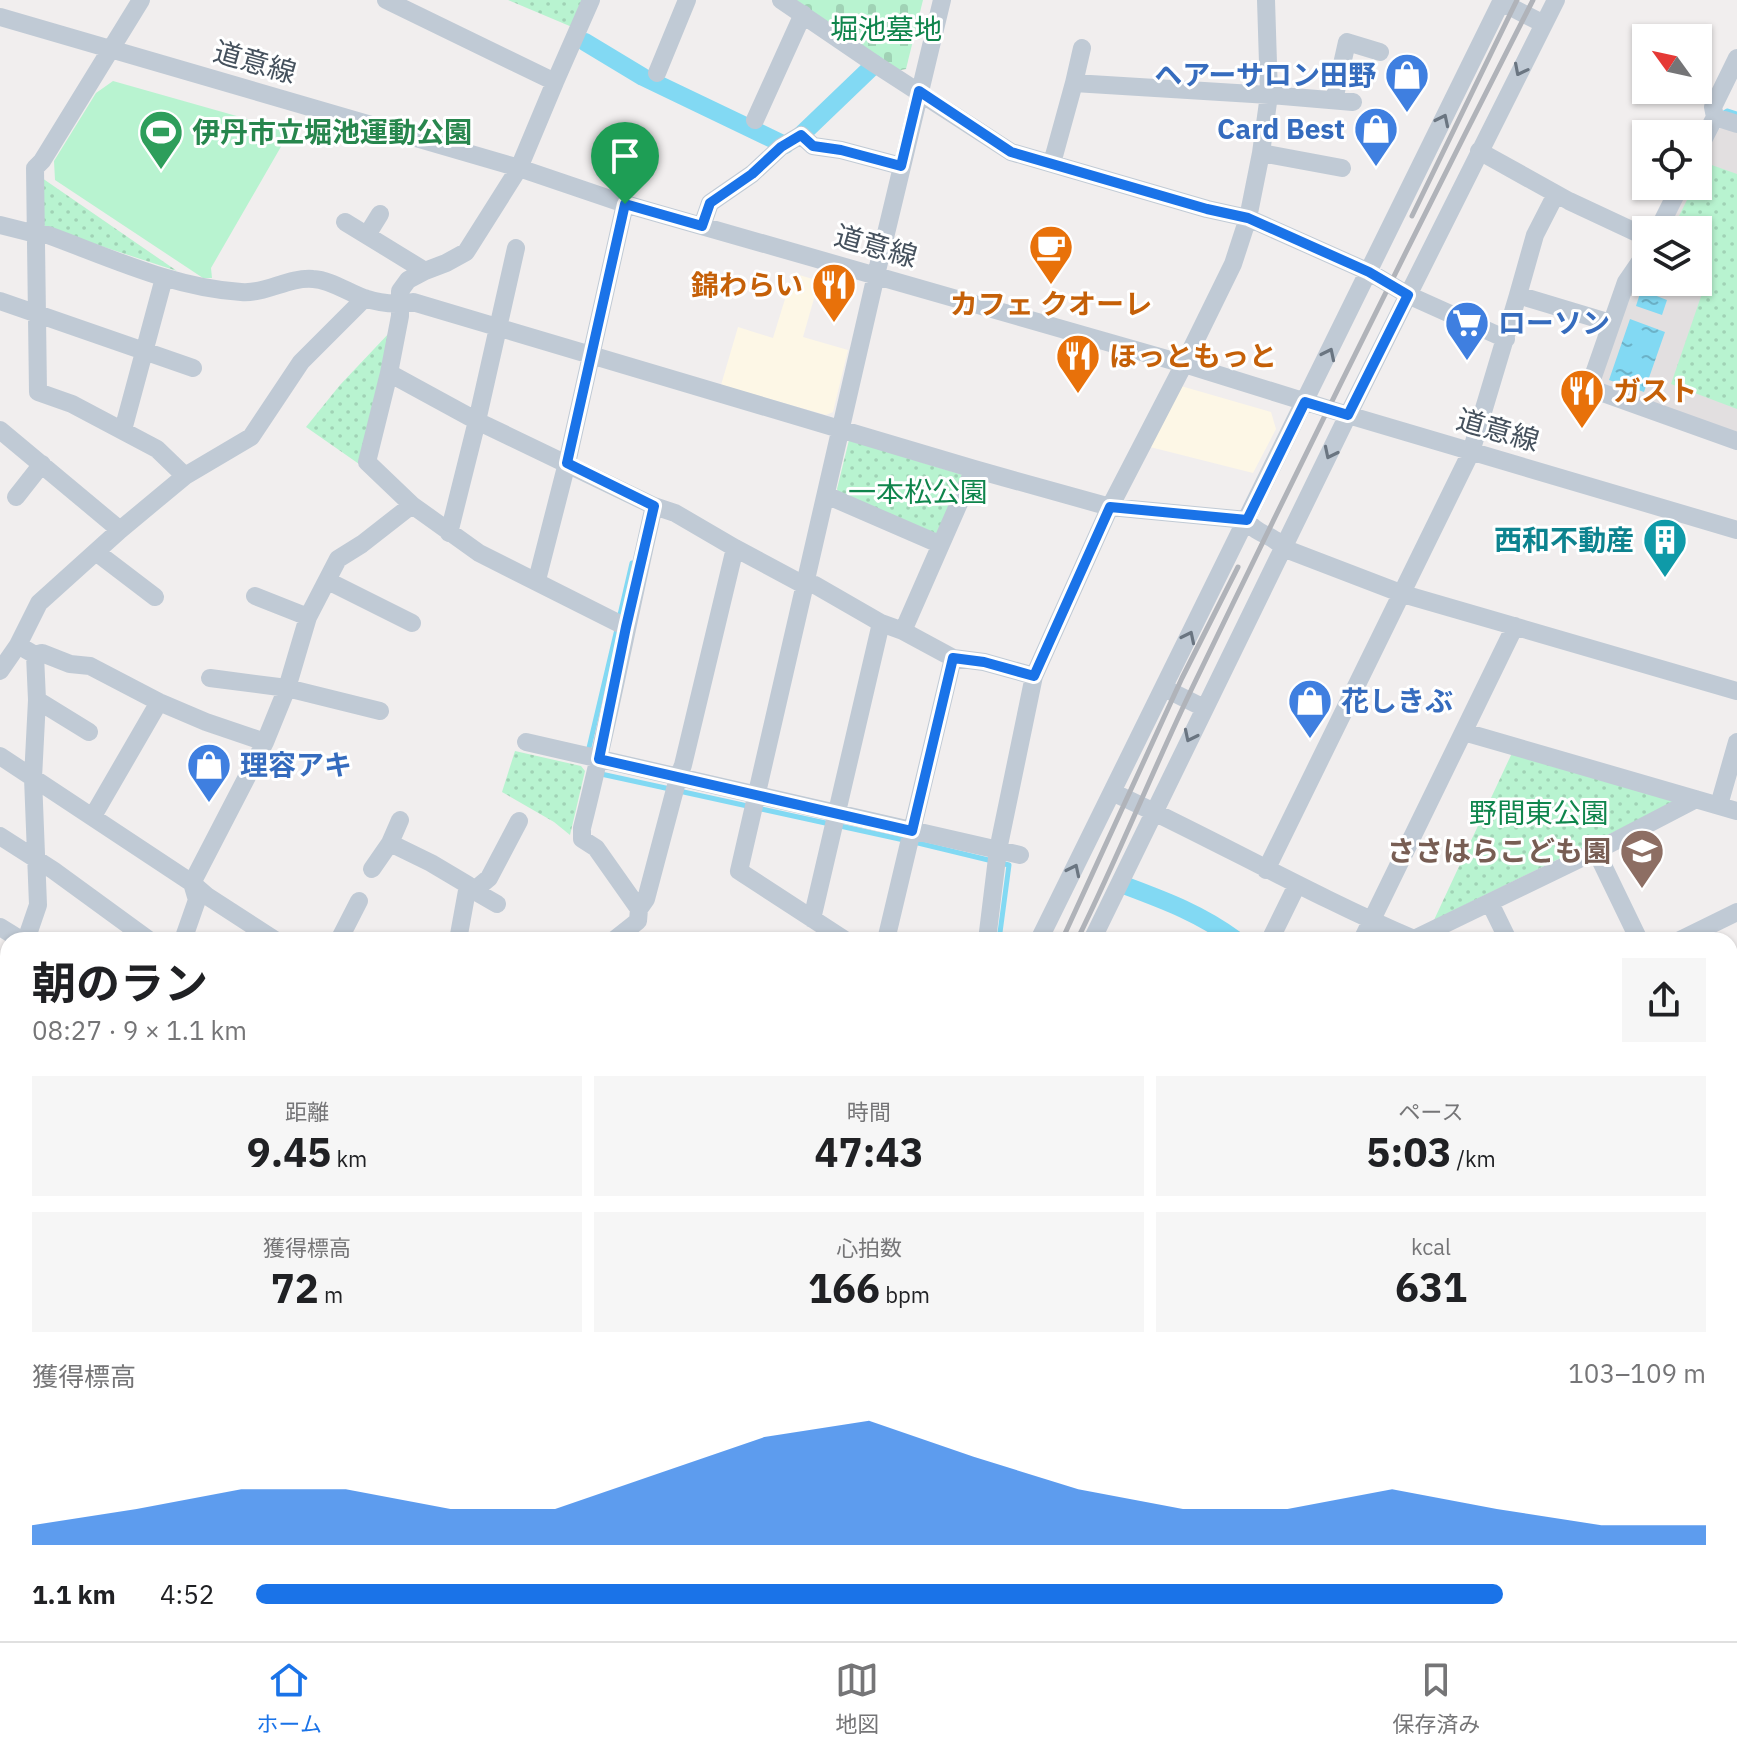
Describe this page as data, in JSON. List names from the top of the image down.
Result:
{
  "streets": {
    "street": ["道意線"]
  },
  "parks": ["堀池墓地", "一本松公園", "野間東公園"],
  "places": {
    "shop": [
      "ヘアーサロン田野",
      "Card Best",
      "花しきぶ",
      "理容アキ"
    ],
    "sports": ["伊丹市立堀池運動公園"],
    "cafe": ["カフェ クオーレ"],
    "restaurant": ["錦わらい", "ほっともっと", "ガスト"],
    "supermarket": ["ローソン"],
    "building": ["西和不動産"],
    "school or university": ["ささはらこども園"]
  },
  "north": "top left",
  "page": {
    "heading": ["朝のラン", "08:27 · 9 × 1.1 km"],
    "stats": [
      ["距離", "9.45 km"],
      ["時間", "47:43"],
      ["ペース", "5:03 /km"],
      ["獲得標高", "72 m"],
      ["心拍数", "166 bpm"],
      ["kcal", "631"]
    ],
    "chart": ["獲得標高", "103–109 m"],
    "list": [
      {
        "name": "1.1 km",
        "note": "4:52"
      }
    ],
    "tabs": ["ホーム", "地図", "保存済み"]
  }
}
